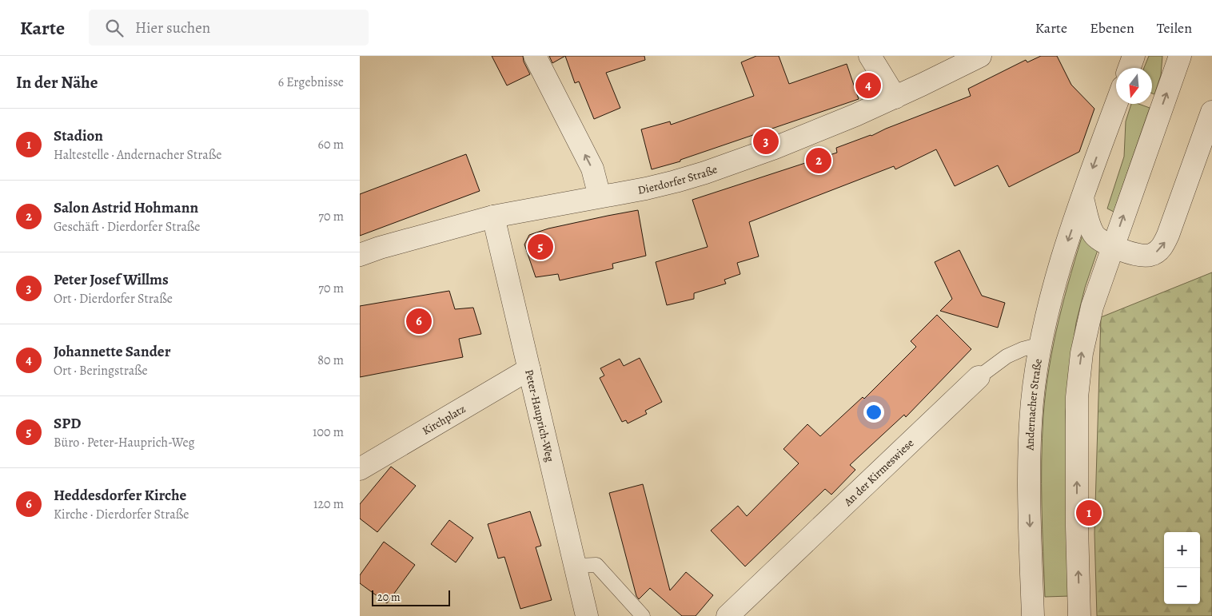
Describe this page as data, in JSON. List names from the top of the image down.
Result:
{
  "streets": {
    "street": [
      "Dierdorfer Straße",
      "Andernacher Straße",
      "Peter-Hauprich-Weg",
      "Kirchplatz",
      "An der Kirmeswiese"
    ]
  },
  "crossings": [
    ["Dierdorfer Straße", "Peter-Hauprich-Weg"],
    ["Andernacher Straße", "An der Kirmeswiese"],
    ["Peter-Hauprich-Weg", "Kirchplatz"]
  ],
  "scale_bar": "20 m",
  "north": "bottom",
  "page": {
    "header": "Karte",
    "search": "Hier suchen",
    "nav": ["Karte", "Ebenen", "Teilen"],
    "heading": ["In der Nähe", "6 Ergebnisse"],
    "pins": [
      "4",
      "3",
      "2",
      "5",
      "6",
      "1"
    ],
    "list": [
      {
        "mark": "1",
        "name": "Stadion",
        "note": "Haltestelle · Andernacher Straße",
        "value": "60 m"
      },
      {
        "mark": "2",
        "name": "Salon Astrid Hohmann",
        "note": "Geschäft · Dierdorfer Straße",
        "value": "70 m"
      },
      {
        "mark": "3",
        "name": "Peter Josef Willms",
        "note": "Ort · Dierdorfer Straße",
        "value": "70 m"
      },
      {
        "mark": "4",
        "name": "Johannette Sander",
        "note": "Ort · Beringstraße",
        "value": "80 m"
      },
      {
        "mark": "5",
        "name": "SPD",
        "note": "Büro · Peter-Hauprich-Weg",
        "value": "100 m"
      },
      {
        "mark": "6",
        "name": "Heddesdorfer Kirche",
        "note": "Kirche · Dierdorfer Straße",
        "value": "120 m"
      }
    ],
    "map_buttons": ["+", "−"],
    "scale": "20 m"
  }
}
